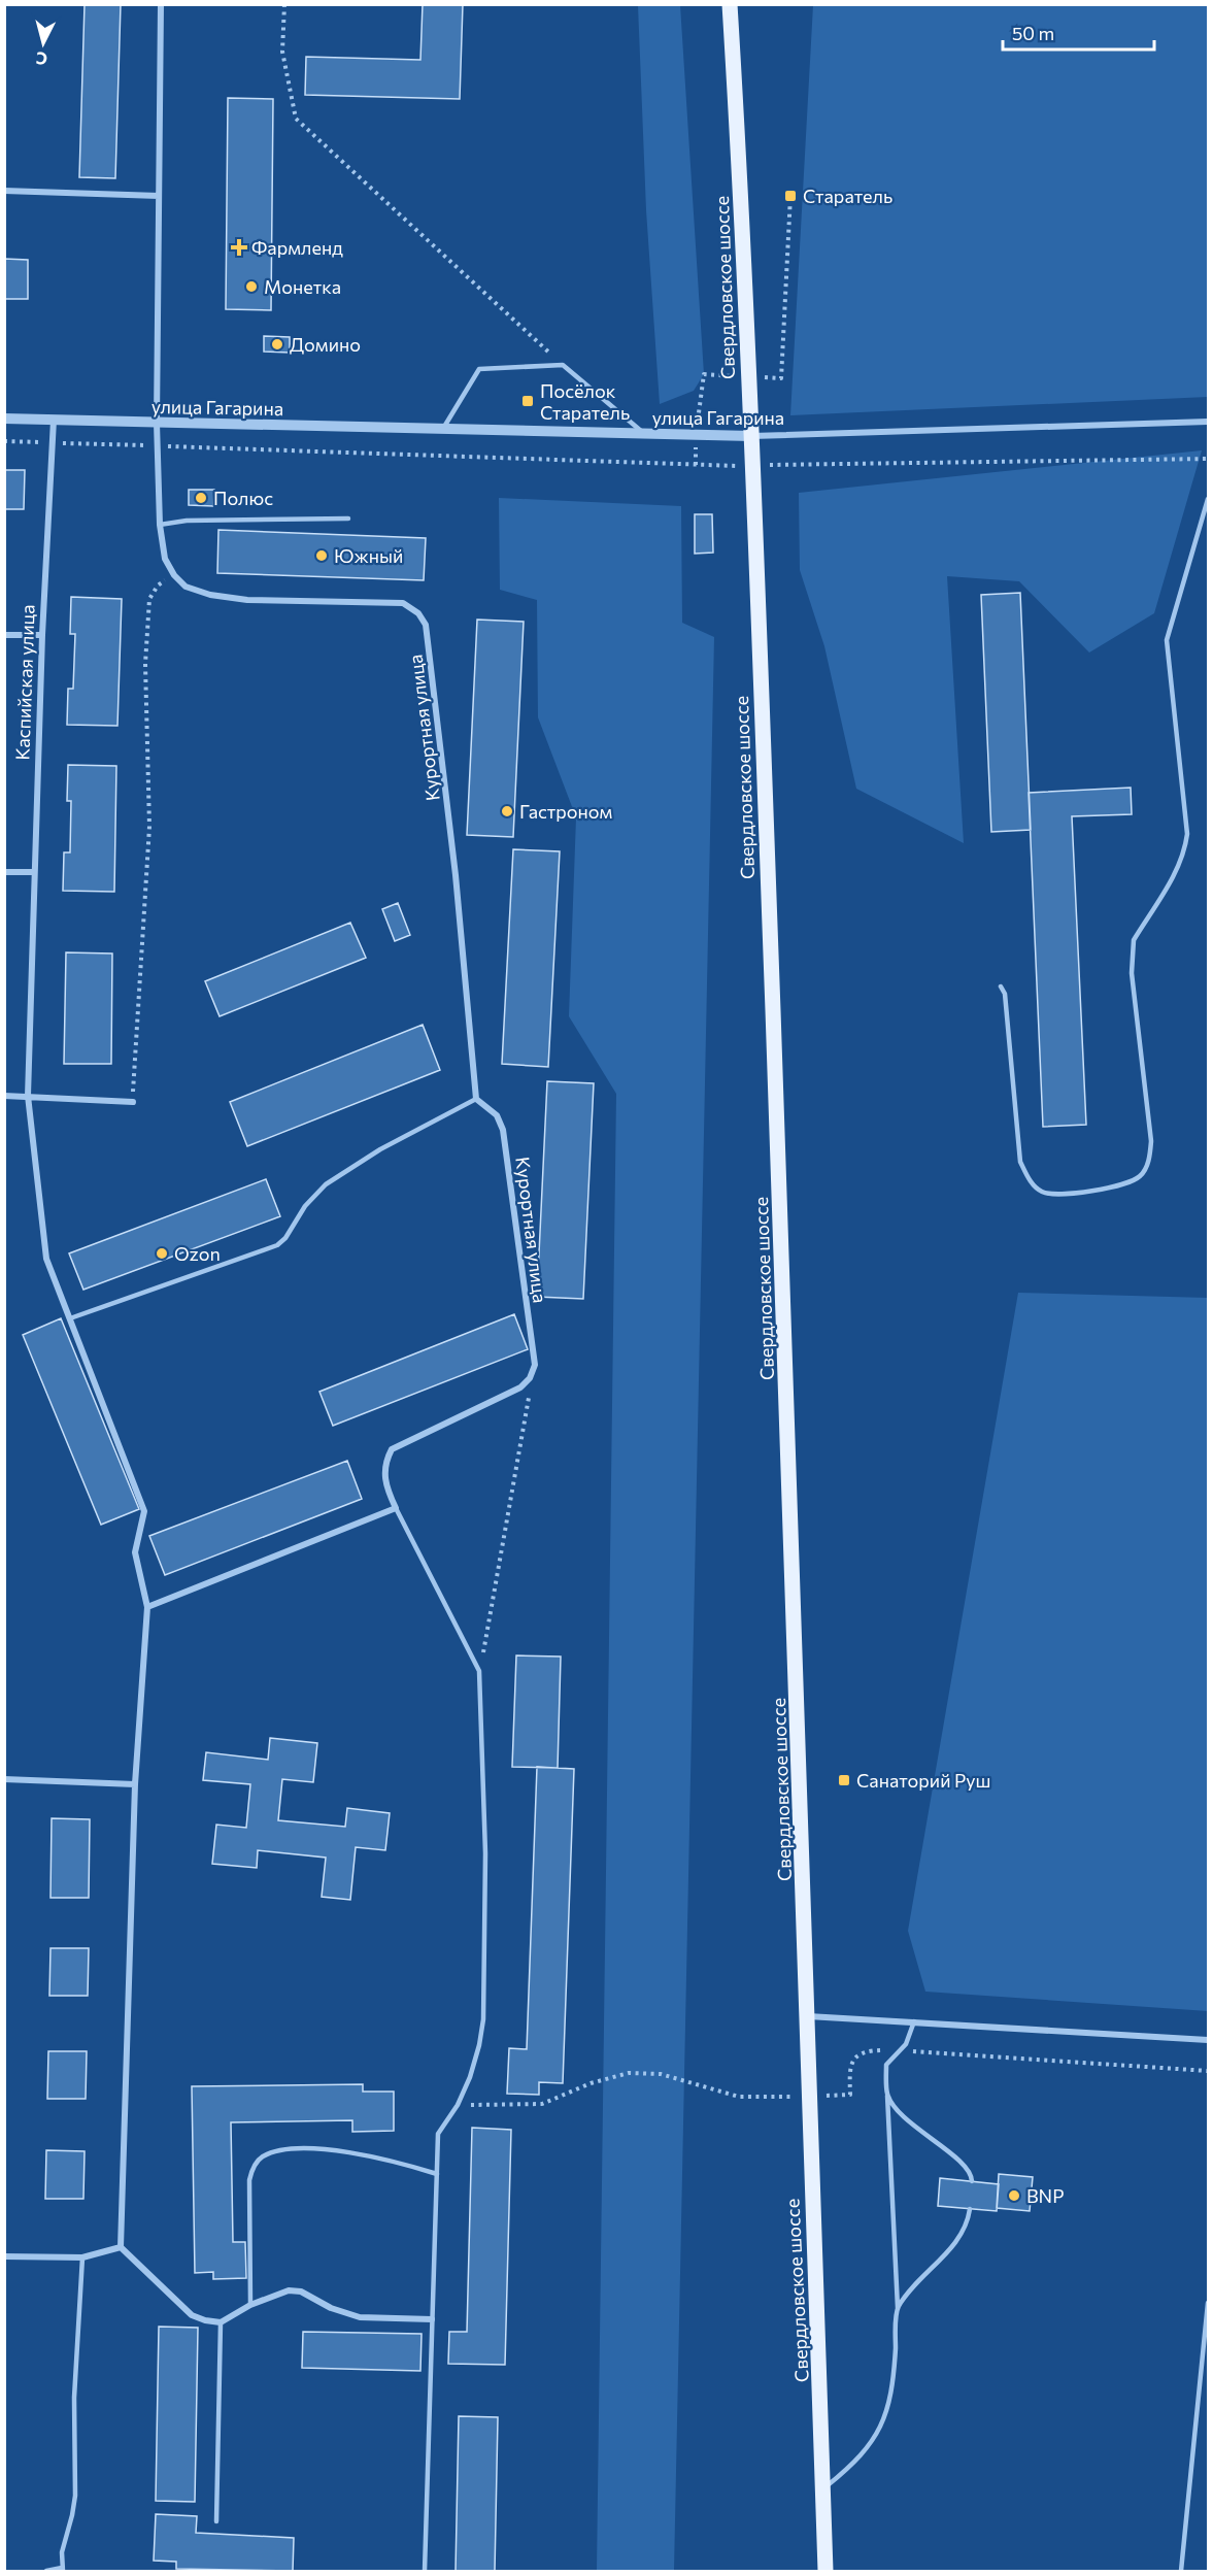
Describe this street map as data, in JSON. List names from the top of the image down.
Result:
{
  "streets": {
    "main road": ["Свердловское шоссе"],
    "street": ["улица Гагарина", "Каспийская улица", "Курортная улица"]
  },
  "crossings": [
    ["Свердловское шоссе", "улица Гагарина"],
    ["улица Гагарина", "Каспийская улица"]
  ],
  "places": {
    "transit": ["Старатель", "Посёлок Старатель", "Санаторий Руш"],
    "health": ["Фармленд"],
    "other": [
      "Монетка",
      "Домино",
      "Полюс",
      "Южный",
      "Гастроном",
      "Ozon",
      "BNP"
    ]
  },
  "scale_bar": "50 m",
  "north": "bottom"
}
